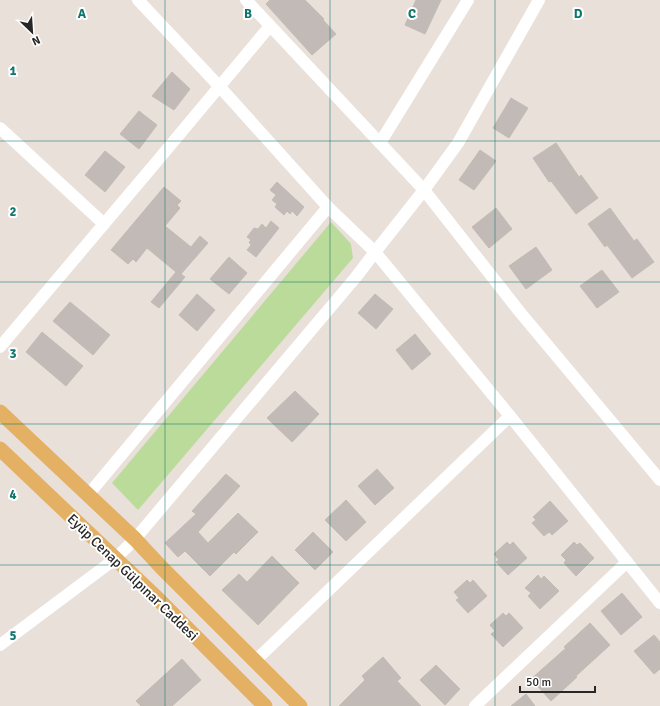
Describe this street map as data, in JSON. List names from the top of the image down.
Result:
{
  "streets": {
    "main road": ["Eyüp Cenap Gülpınar Caddesi"]
  },
  "scale_bar": "50 m",
  "north": "bottom right",
  "grid": {
    "columns": [
      "A",
      "B",
      "C",
      "D"
    ],
    "rows": [
      "1",
      "2",
      "3",
      "4",
      "5"
    ]
  }
}
